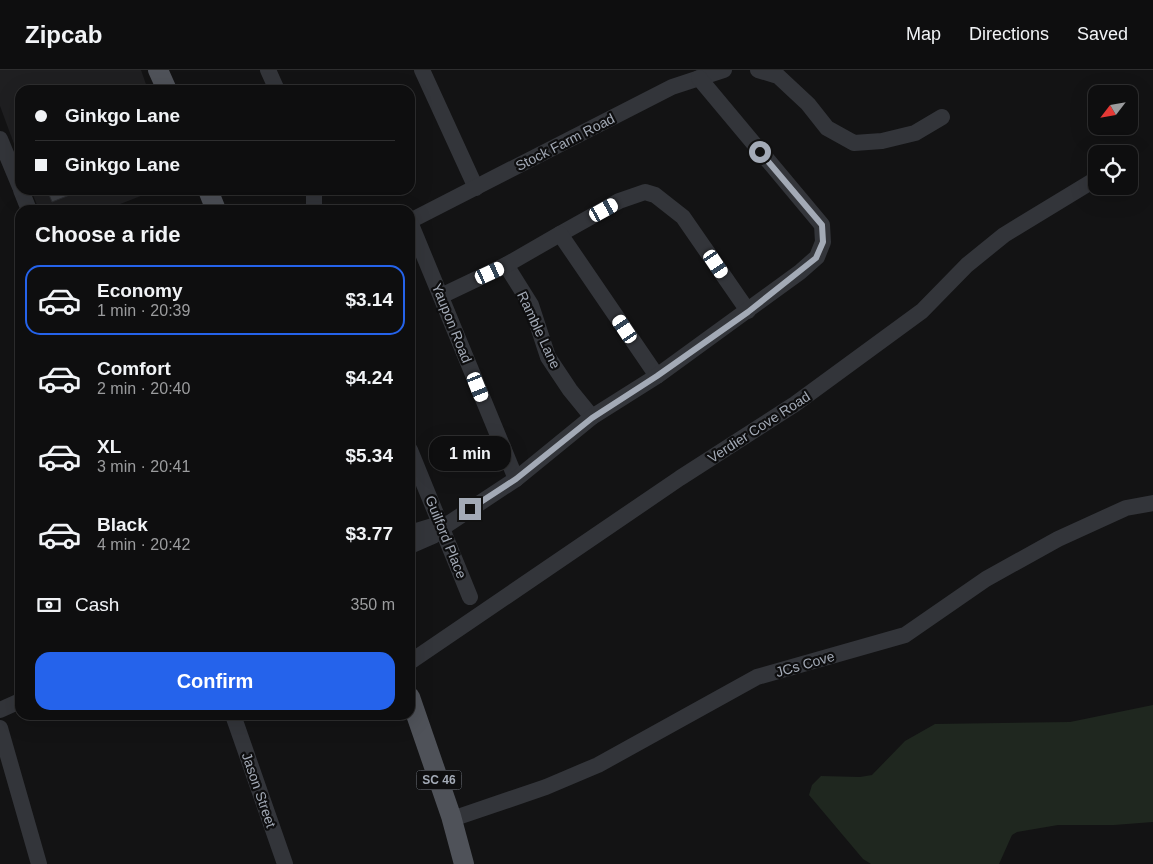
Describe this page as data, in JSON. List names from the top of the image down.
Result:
{
  "streets": {
    "main road": ["SC 46"],
    "street": [
      "Stock Farm Road",
      "Yaupon Road",
      "Ramble Lane",
      "Verdier Cove Road",
      "Guilford Place",
      "JCs Cove",
      "Jason Street"
    ]
  },
  "crossings": [
    ["JCs Cove", "SC 46"]
  ],
  "north": "bottom left",
  "page": {
    "header": "Zipcab",
    "nav": ["Map", "Directions", "Saved"],
    "banner": ["Ginkgo Lane", "Ginkgo Lane"],
    "heading": "Choose a ride",
    "list": [
      {
        "name": "Economy",
        "note": "1 min · 20:39",
        "value": "$3.14"
      },
      {
        "name": "Comfort",
        "note": "2 min · 20:40",
        "value": "$4.24"
      },
      {
        "name": "XL",
        "note": "3 min · 20:41",
        "value": "$5.34"
      },
      {
        "name": "Black",
        "note": "4 min · 20:42",
        "value": "$3.77"
      }
    ],
    "bubble": "1 min",
    "pay": ["Cash", "350 m"],
    "buttons": "Confirm"
  }
}
